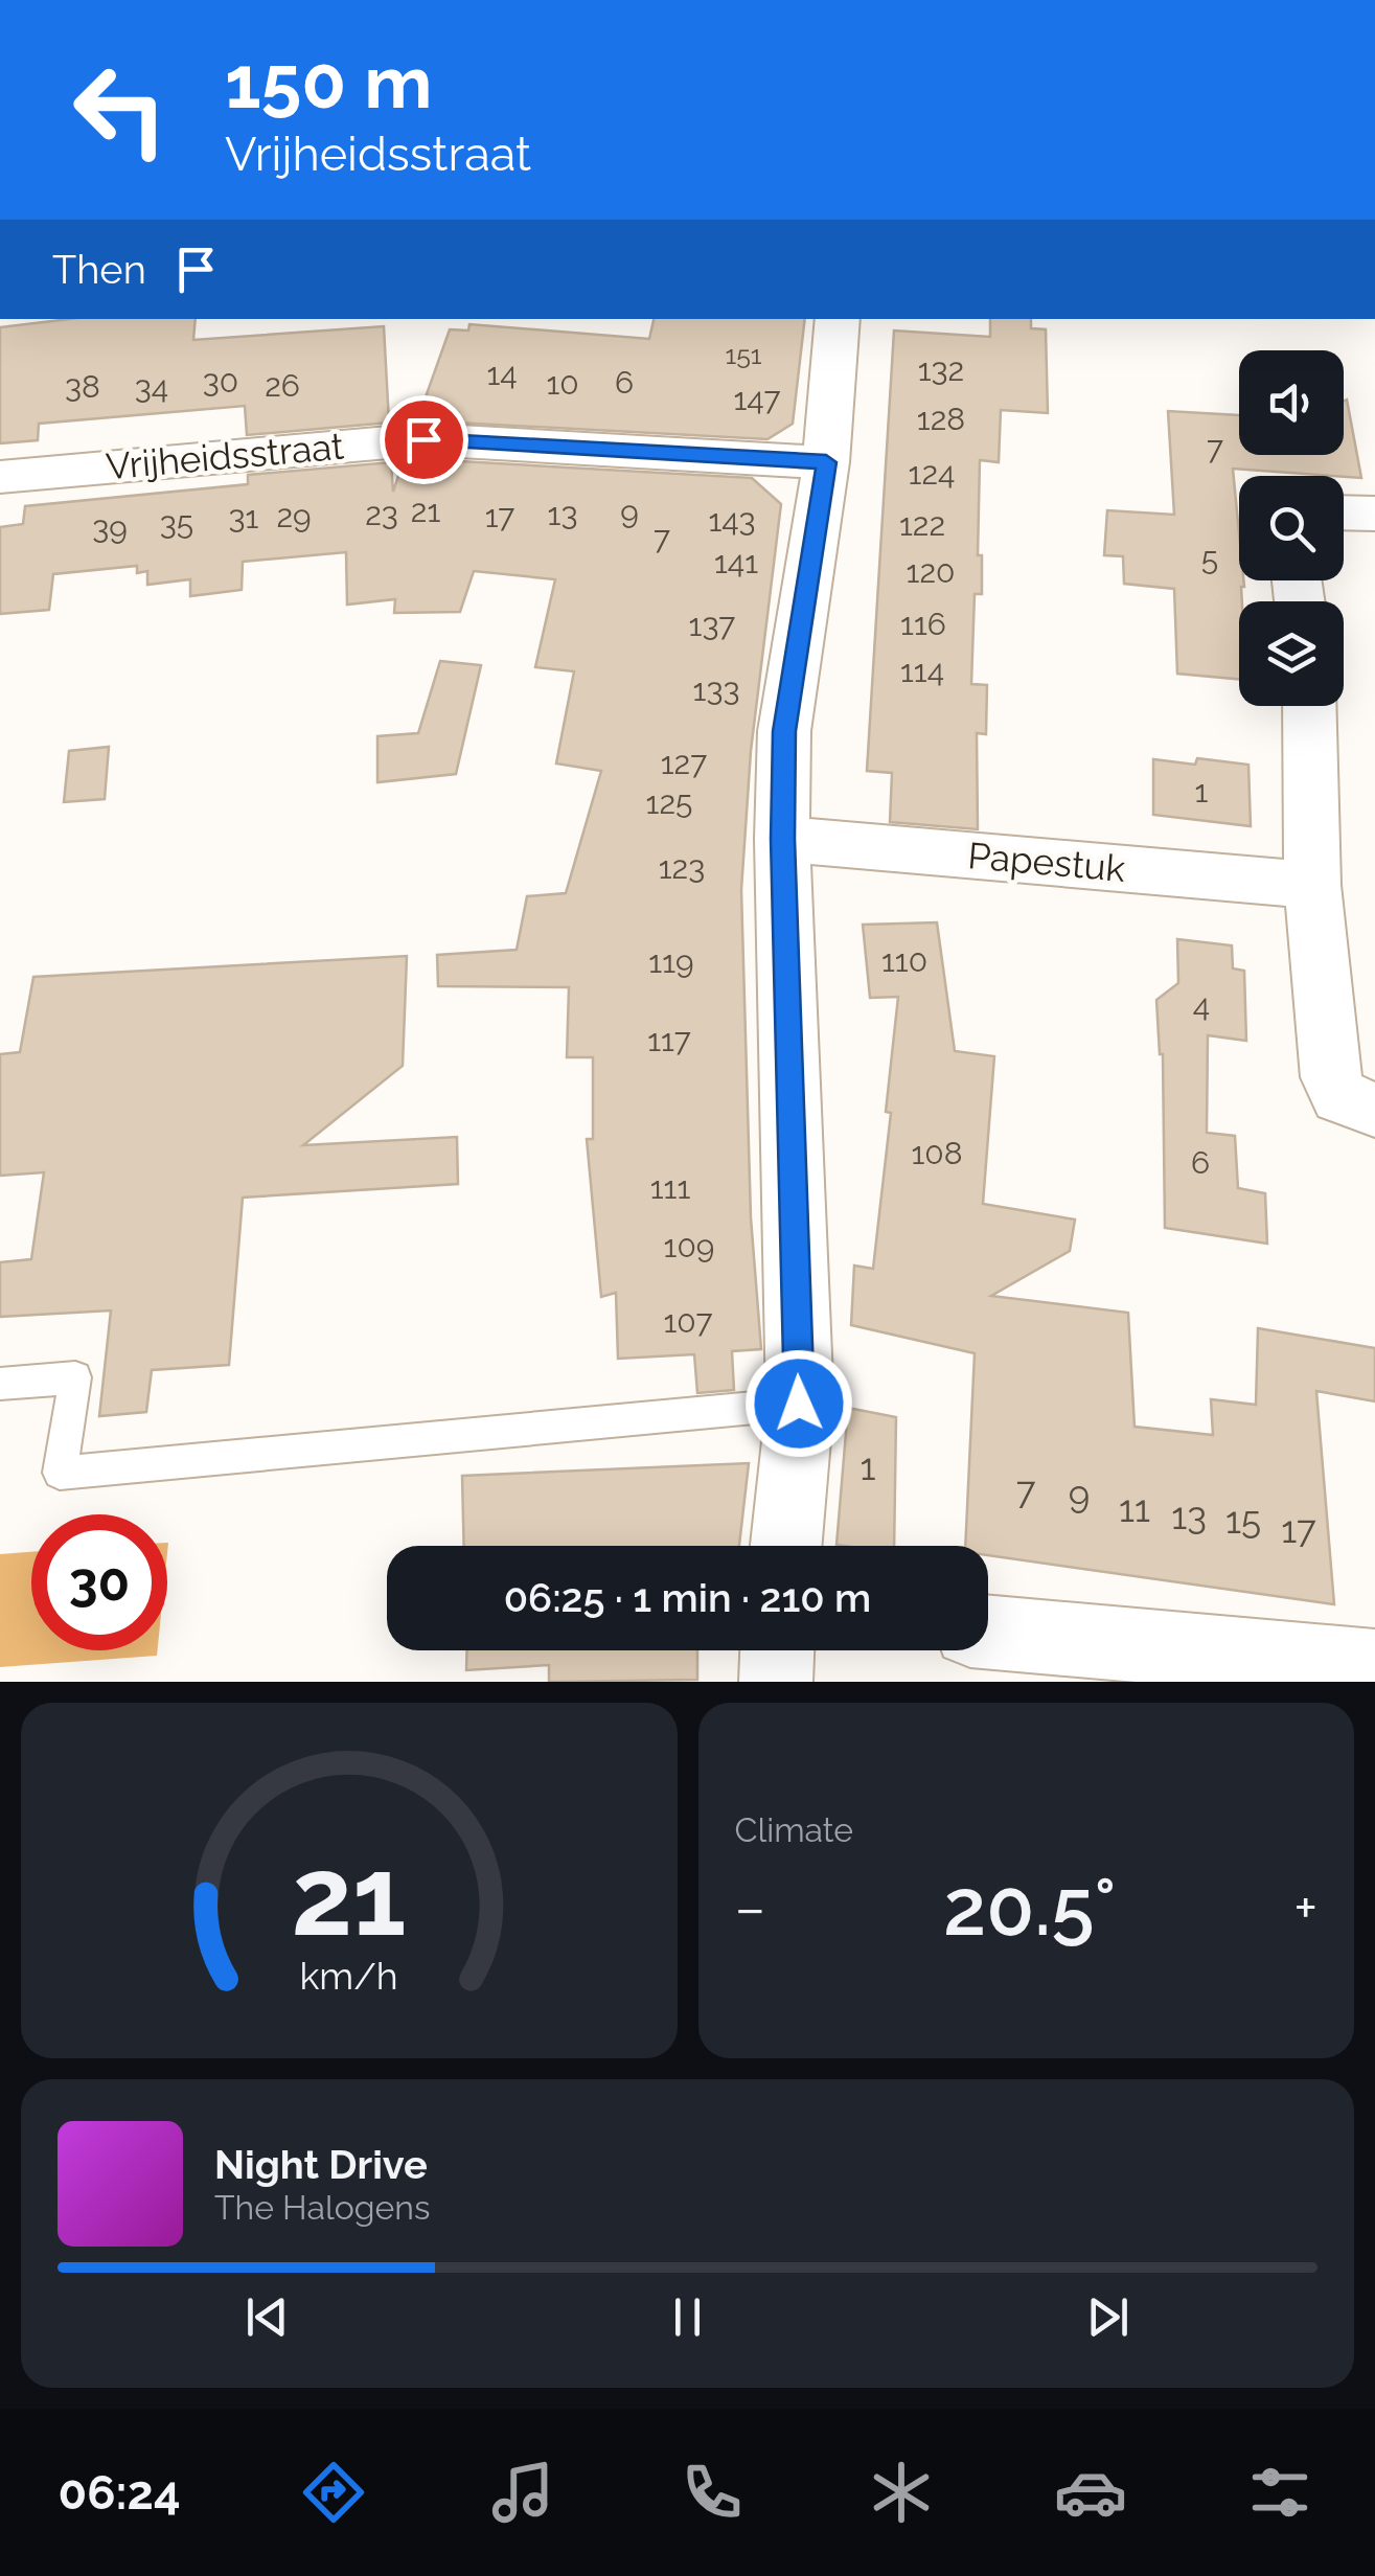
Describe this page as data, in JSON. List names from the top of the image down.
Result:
{
  "streets": {
    "street": ["Vrijheidsstraat", "Papestuk"]
  },
  "house_numbers": [
    "151",
    "132",
    "14",
    "30",
    "6",
    "10",
    "26",
    "38",
    "34",
    "147",
    "128",
    "7",
    "124",
    "21",
    "9",
    "23",
    "13",
    "29",
    "17",
    "31",
    "143",
    "35",
    "122",
    "39",
    "7",
    "5",
    "141",
    "120",
    "116",
    "137",
    "114",
    "133",
    "127",
    "1",
    "125",
    "123",
    "110",
    "119",
    "4",
    "117",
    "108",
    "6",
    "111",
    "109",
    "107",
    "1",
    "7",
    "9",
    "11",
    "13",
    "15",
    "17"
  ],
  "page": {
    "turn": ["150 m", "Vrijheidsstraat"],
    "then": "Then",
    "limit": "30",
    "trip": "06:25 · 1 min · 210 m",
    "tile": "Climate",
    "heat": ["−", "20.5°", "+"],
    "song": ["Night Drive", "The Halogens"],
    "tabs": "06:24",
    "gauge": ["21", "km/h"]
  }
}
